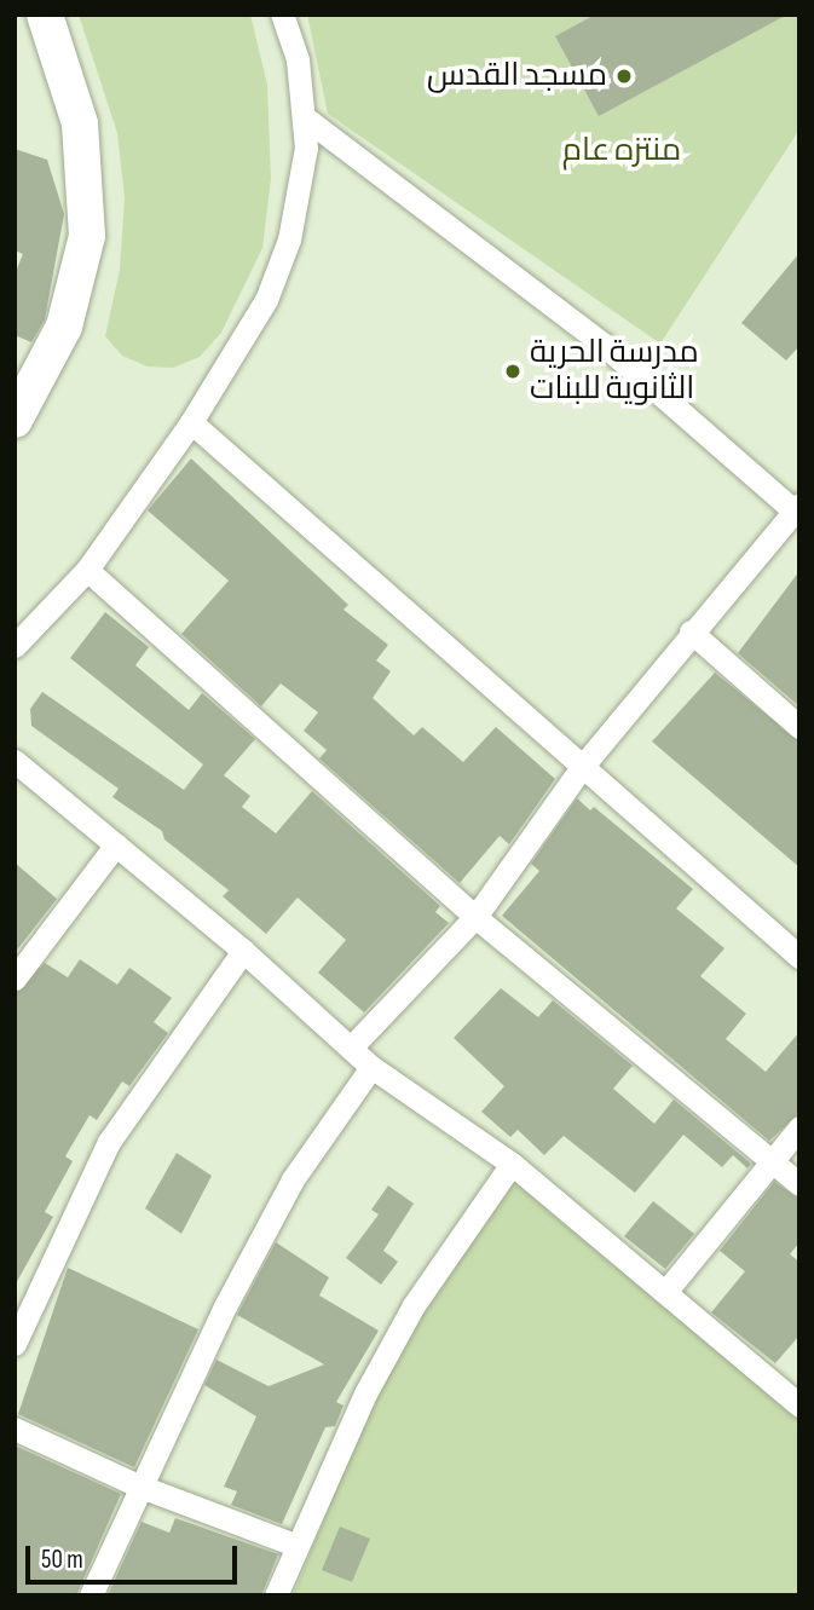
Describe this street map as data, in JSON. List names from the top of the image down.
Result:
{
  "parks": ["منتزه عام"],
  "places": ["مسجد القدس", "مدرسة الحرية الثانوية للبنات"],
  "scale_bar": "50 m"
}
